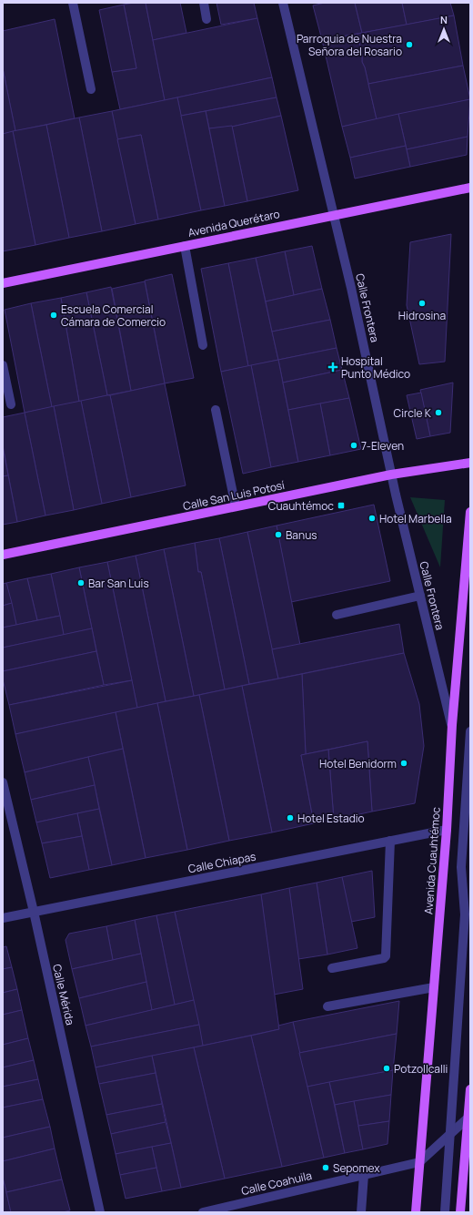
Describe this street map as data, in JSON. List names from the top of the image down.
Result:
{
  "streets": {
    "main road": ["Avenida Querétaro", "Calle San Luis Potosí", "Avenida Cuauhtémoc"],
    "street": [
      "Calle Frontera",
      "Calle Chiapas",
      "Calle Mérida",
      "Calle Coahuila"
    ]
  },
  "crossings": [
    ["Avenida Querétaro", "Calle Frontera"],
    ["Calle Frontera", "Calle San Luis Potosí"],
    ["Calle Frontera", "Avenida Cuauhtémoc"],
    ["Avenida Cuauhtémoc", "Calle Chiapas"],
    ["Avenida Cuauhtémoc", "Calle Coahuila"],
    ["Calle Chiapas", "Calle Mérida"]
  ],
  "places": {
    "other": [
      "Parroquia de Nuestra Señora del Rosario",
      "Hidrosina",
      "Escuela Comercial Cámara de Comercio",
      "Circle K",
      "7-Eleven",
      "Hotel Marbella",
      "Banus",
      "Bar San Luis",
      "Hotel Benidorm",
      "Hotel Estadio",
      "Potzollcalli",
      "Sepomex"
    ],
    "health": ["Hospital Punto Médico"],
    "transit": ["Cuauhtémoc"]
  },
  "north": "top"
}
